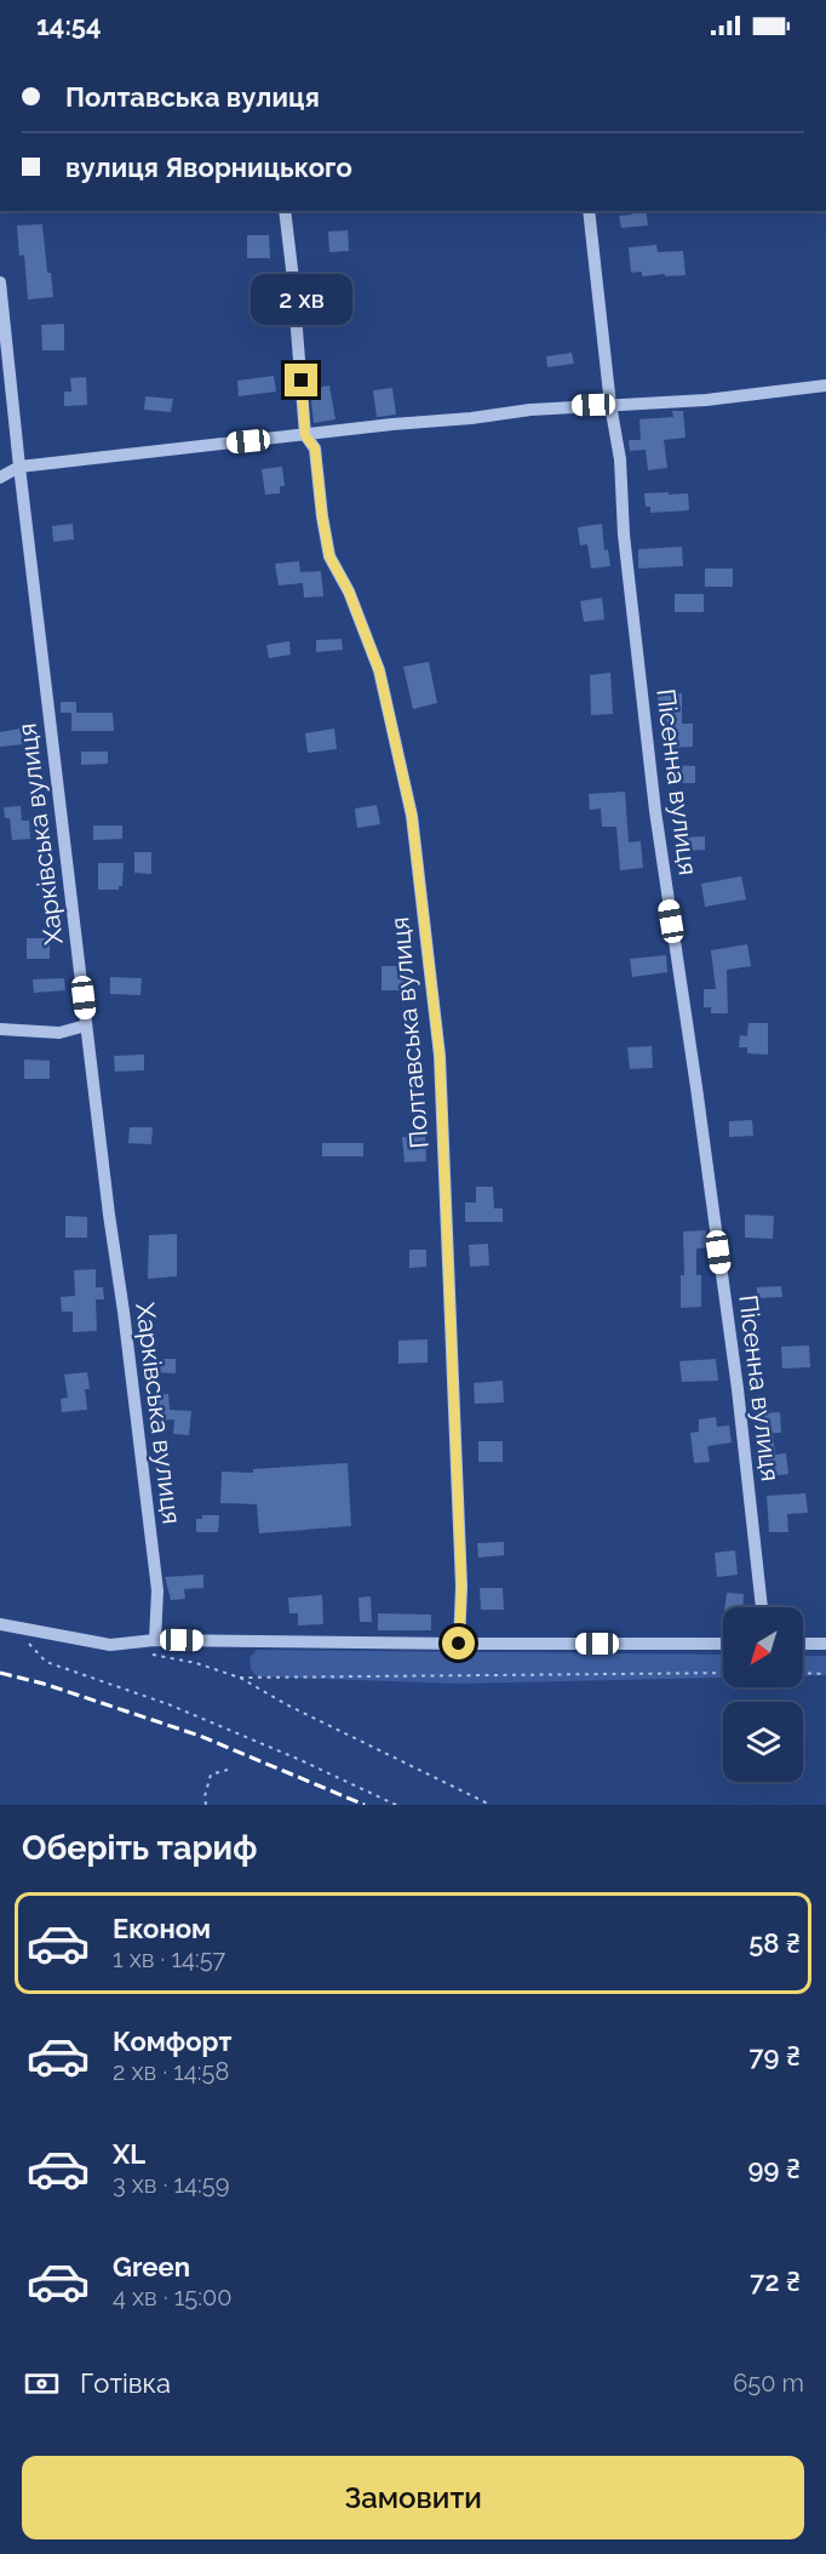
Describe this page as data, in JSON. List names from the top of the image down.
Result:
{
  "streets": {
    "street": ["Пісенна вулиця", "Харківська вулиця", "Полтавська вулиця"]
  },
  "north": "bottom left",
  "page": {
    "status": "14:54",
    "banner": ["Полтавська вулиця", "вулиця Яворницького"],
    "bubble": "2 хв",
    "heading": "Оберіть тариф",
    "list": [
      {
        "name": "Економ",
        "note": "1 хв · 14:57",
        "value": "58 ₴"
      },
      {
        "name": "Комфорт",
        "note": "2 хв · 14:58",
        "value": "79 ₴"
      },
      {
        "name": "XL",
        "note": "3 хв · 14:59",
        "value": "99 ₴"
      },
      {
        "name": "Green",
        "note": "4 хв · 15:00",
        "value": "72 ₴"
      }
    ],
    "pay": ["Готівка", "650 m"],
    "buttons": "Замовити"
  }
}
